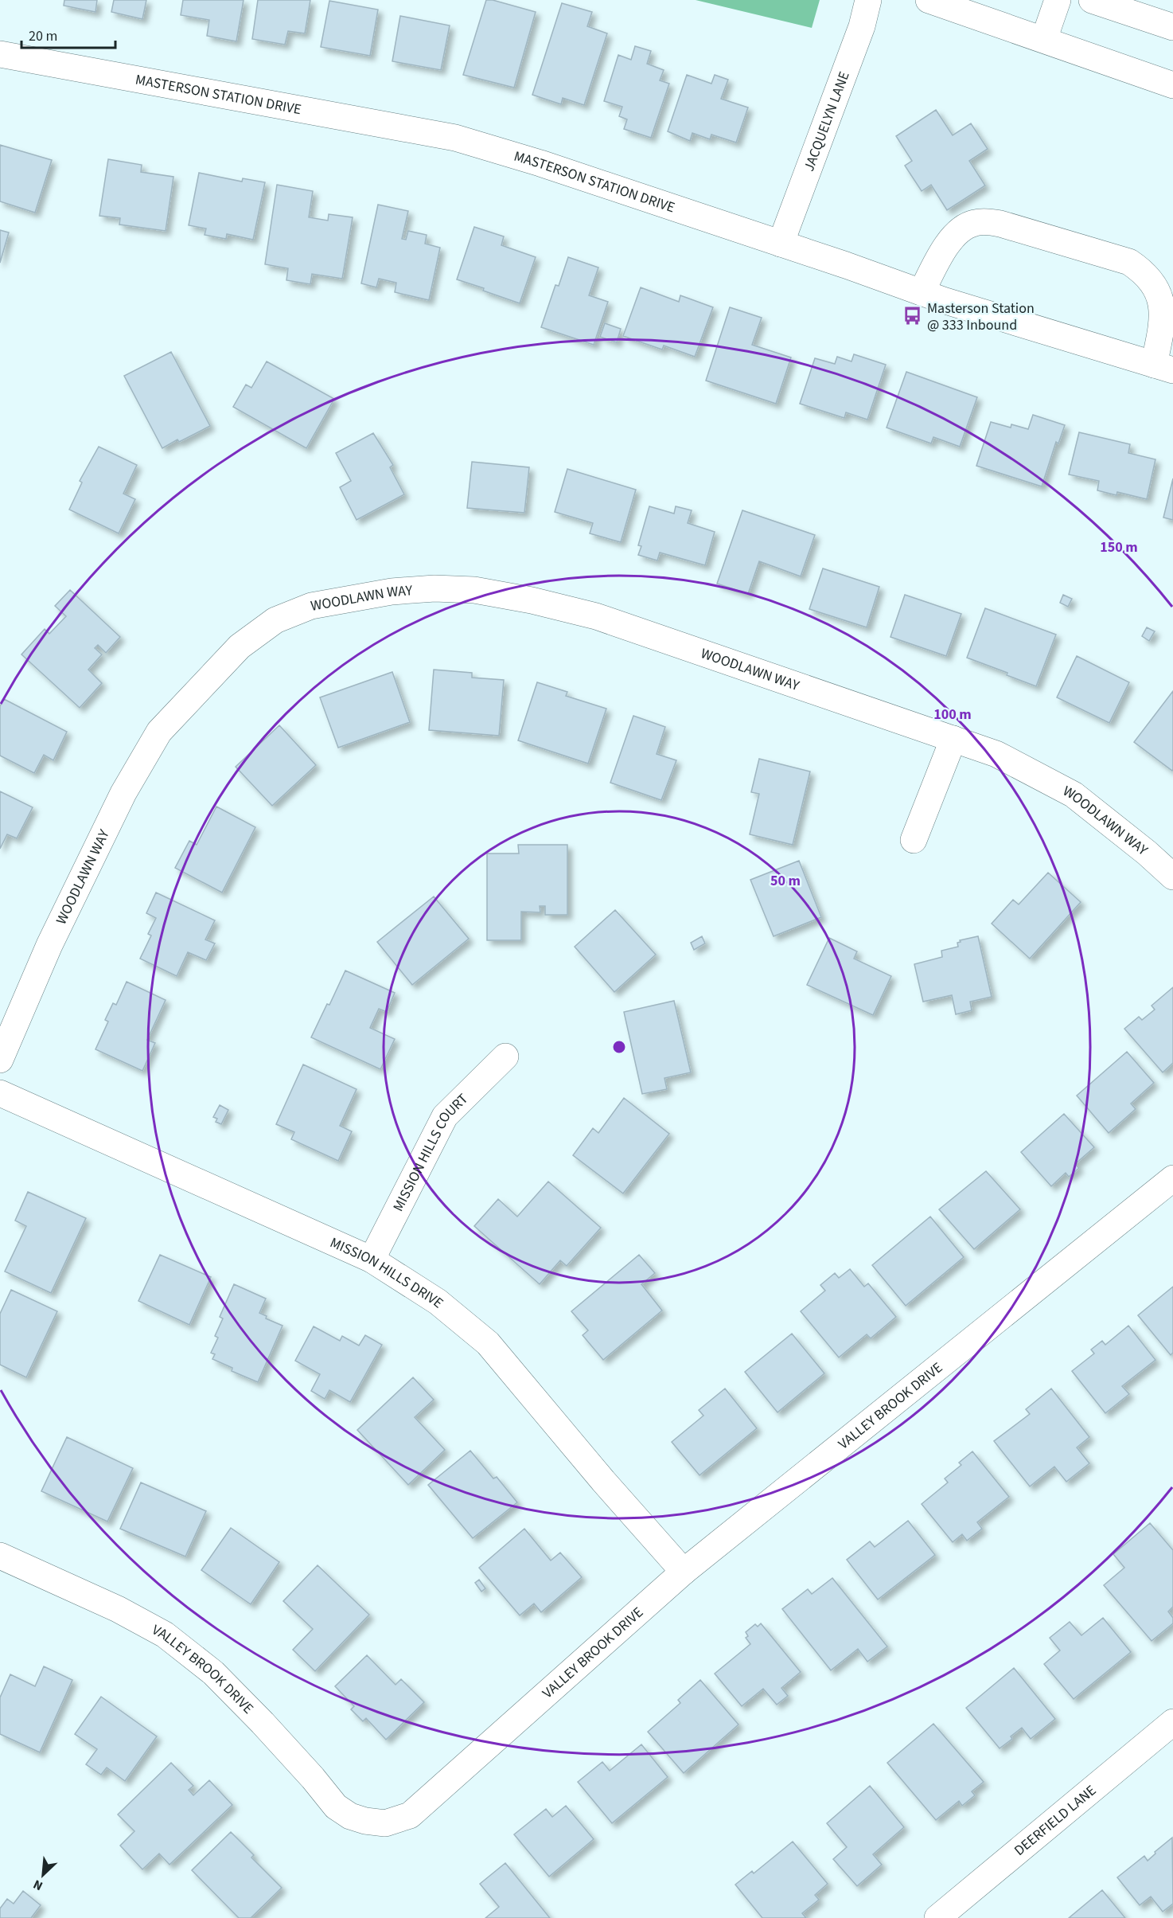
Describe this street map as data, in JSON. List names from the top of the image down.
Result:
{
  "streets": {
    "street": [
      "MASTERSON STATION DRIVE",
      "JACQUELYN LANE",
      "WOODLAWN WAY",
      "MISSION HILLS COURT",
      "MISSION HILLS DRIVE",
      "VALLEY BROOK DRIVE",
      "DEERFIELD LANE"
    ]
  },
  "crossings": [
    ["MASTERSON STATION DRIVE", "JACQUELYN LANE"],
    ["MISSION HILLS COURT", "MISSION HILLS DRIVE"],
    ["MISSION HILLS DRIVE", "VALLEY BROOK DRIVE"]
  ],
  "places": {
    "bus stop": ["Masterson Station @ 333 Inbound"]
  },
  "scale_bar": "20 m",
  "north": "bottom left",
  "rings": ["150 m", "100 m", "50 m"]
}
